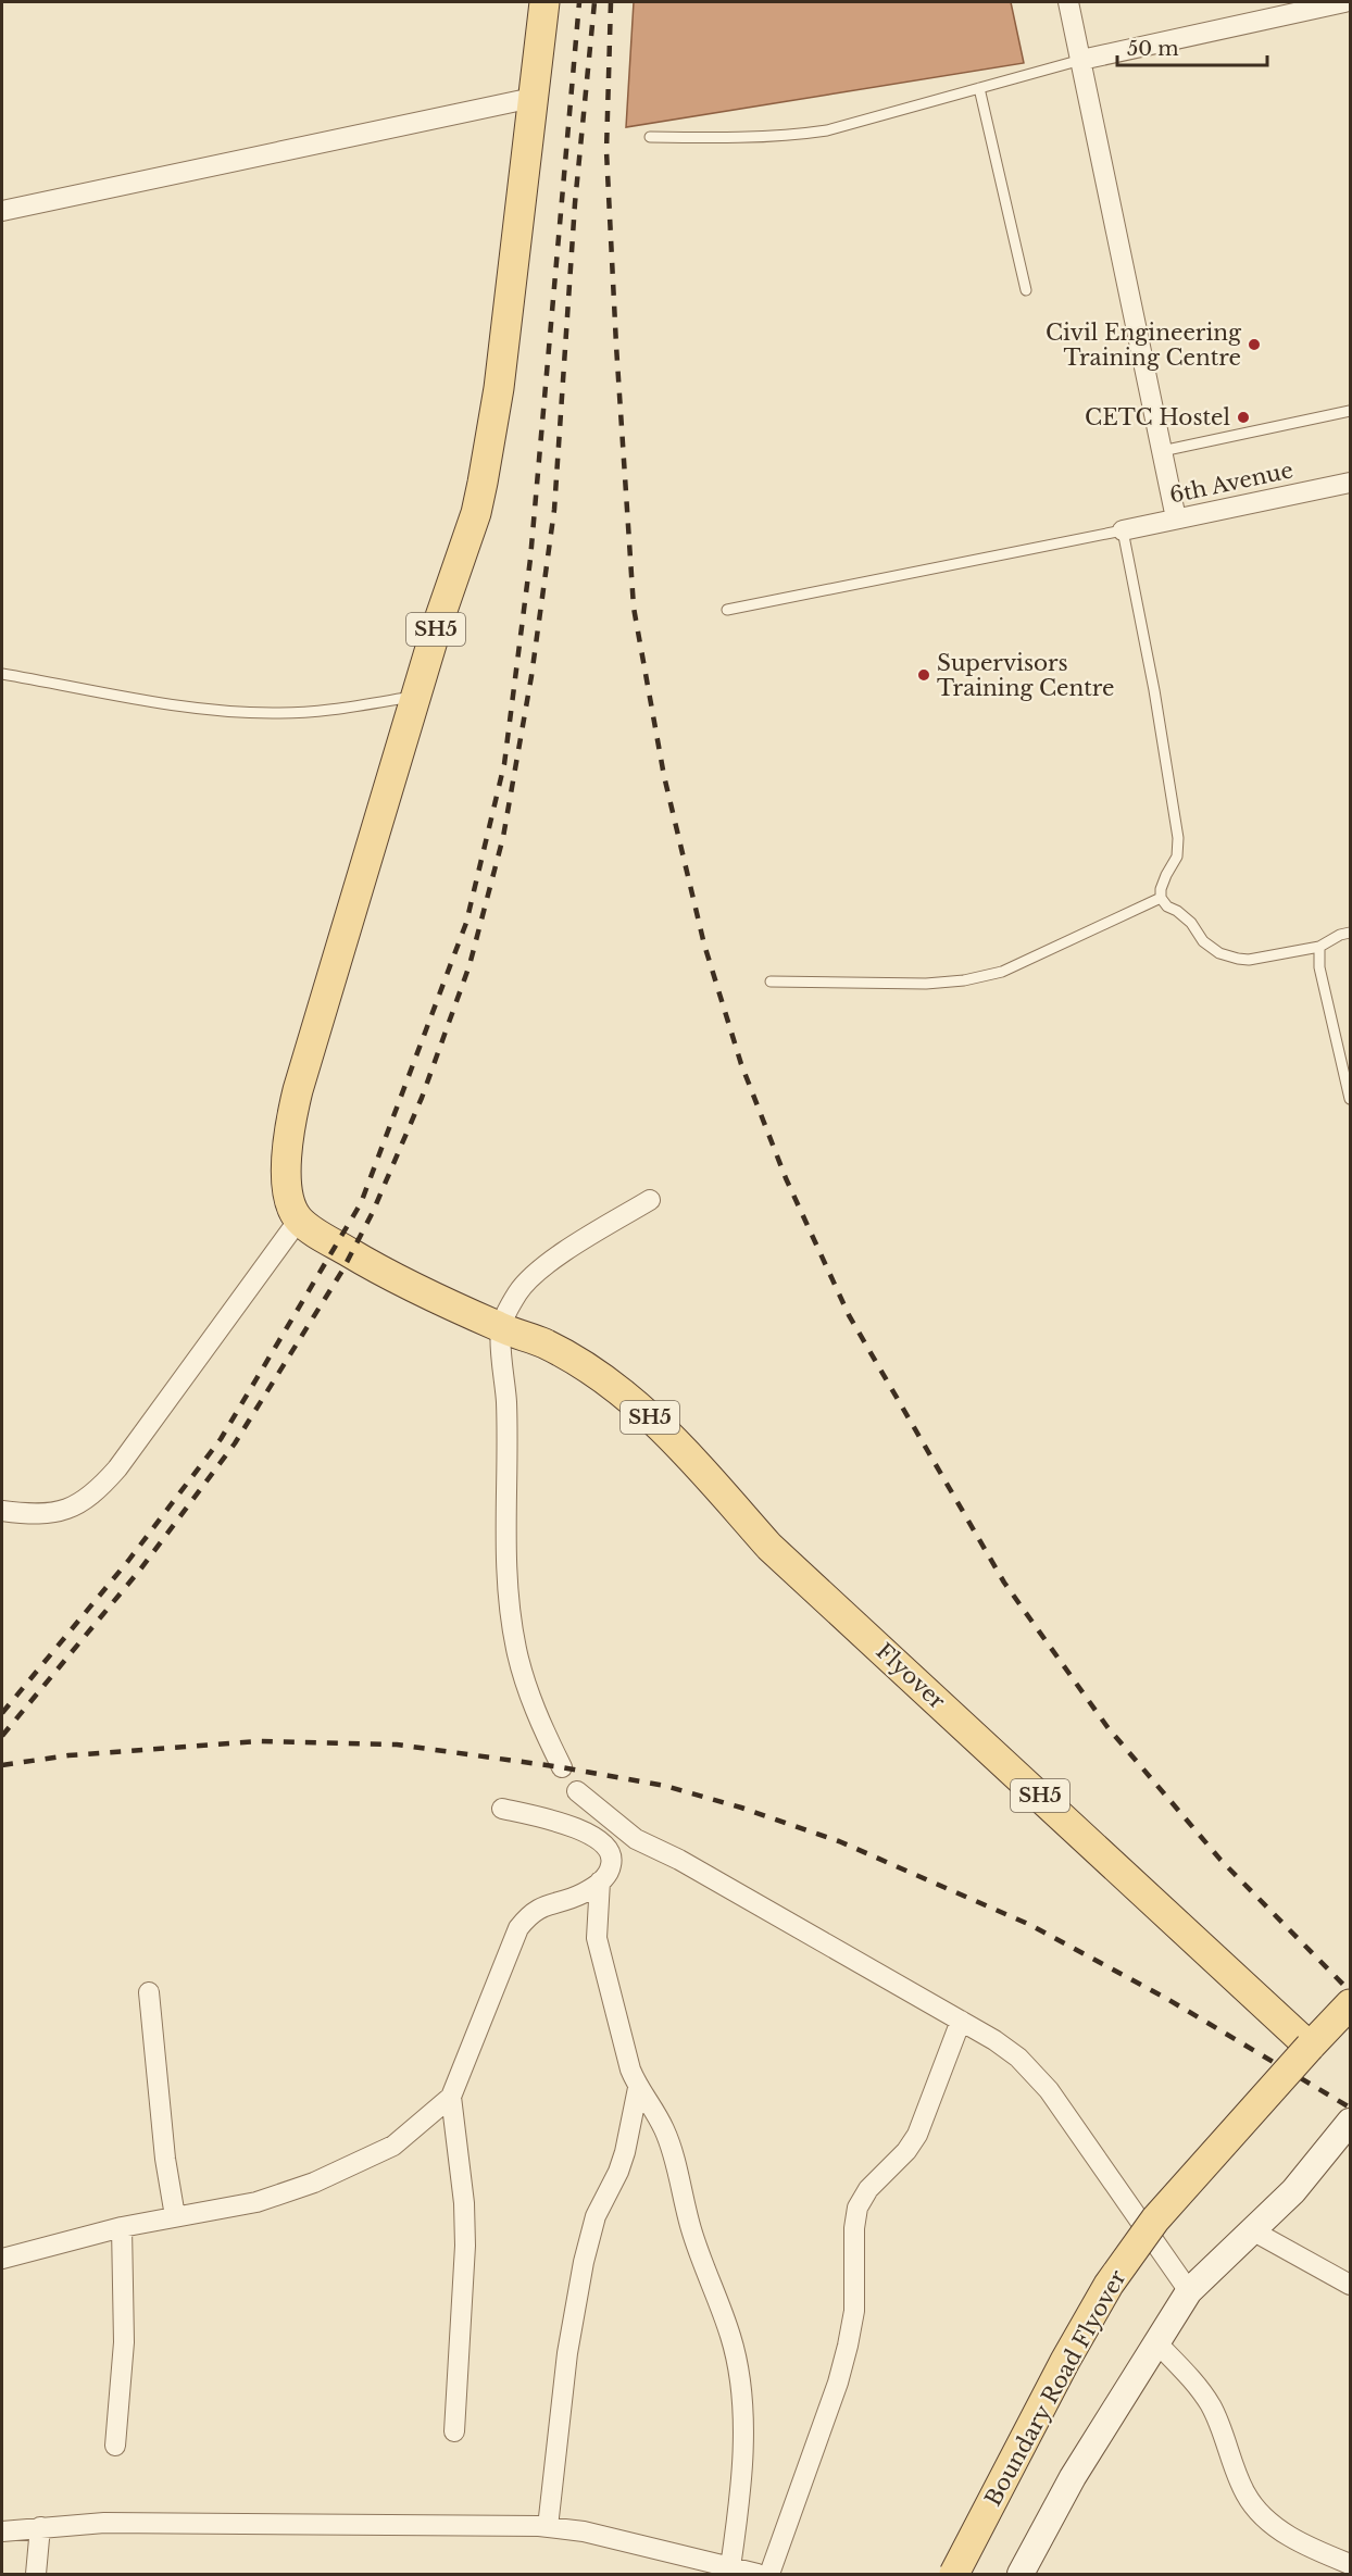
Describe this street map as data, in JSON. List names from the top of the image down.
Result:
{
  "streets": {
    "main road": ["SH5", "Flyover", "Boundary Road Flyover"],
    "street": ["6th Avenue"]
  },
  "crossings": [
    ["SH5", "Flyover"],
    ["Flyover", "Boundary Road Flyover"]
  ],
  "places": ["Civil Engineering Training Centre", "CETC Hostel", "Supervisors Training Centre"],
  "scale_bar": "50 m"
}
